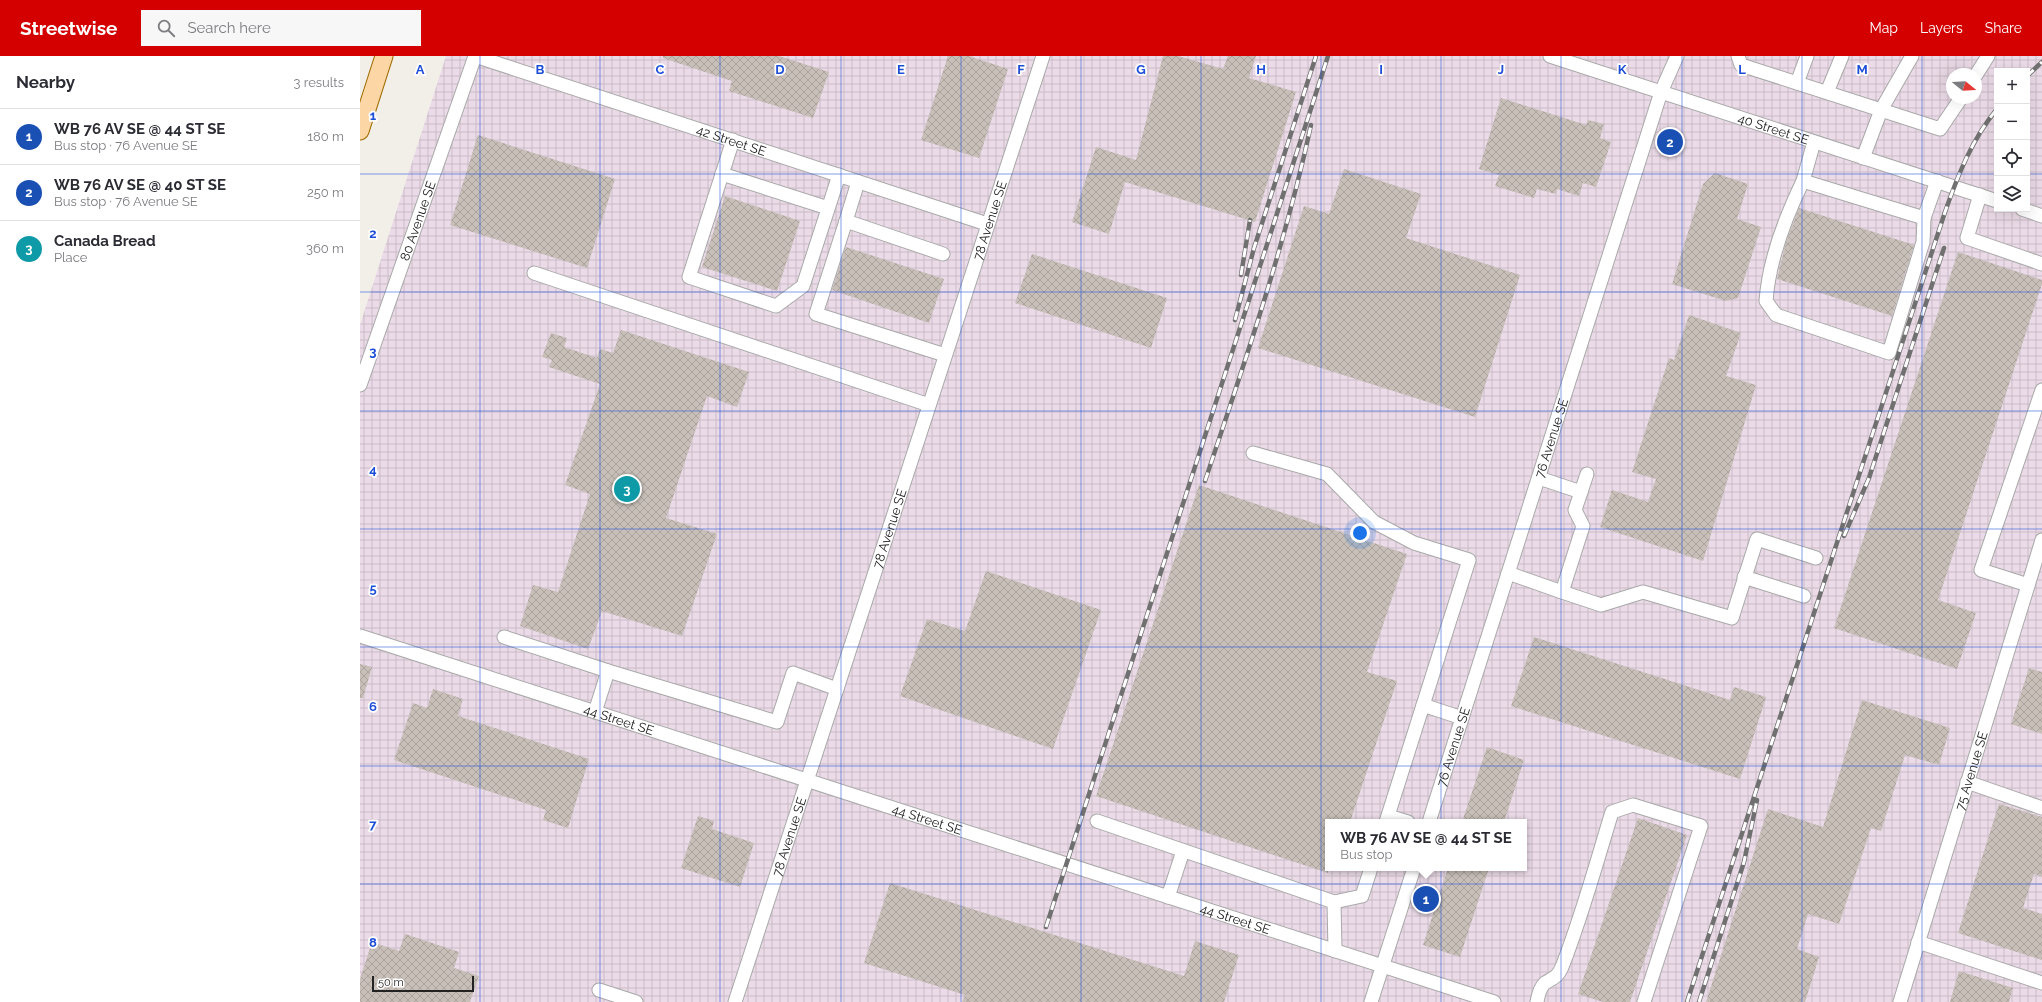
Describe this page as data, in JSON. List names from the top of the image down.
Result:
{
  "streets": {
    "street": [
      "40 Street SE",
      "42 Street SE",
      "80 Avenue SE",
      "78 Avenue SE",
      "76 Avenue SE",
      "44 Street SE",
      "75 Avenue SE"
    ]
  },
  "crossings": [
    ["40 Street SE", "76 Avenue SE"],
    ["42 Street SE", "80 Avenue SE"],
    ["42 Street SE", "78 Avenue SE"],
    ["78 Avenue SE", "44 Street SE"]
  ],
  "scale_bar": "50 m",
  "north": "right",
  "page": {
    "header": "Streetwise",
    "search": "Search here",
    "nav": ["Map", "Layers", "Share"],
    "heading": ["Nearby", "3 results"],
    "map_buttons": ["+", "−"],
    "list": [
      {
        "mark": "1",
        "name": "WB 76 AV SE @ 44 ST SE",
        "note": "Bus stop · 76 Avenue SE",
        "value": "180 m"
      },
      {
        "mark": "2",
        "name": "WB 76 AV SE @ 40 ST SE",
        "note": "Bus stop · 76 Avenue SE",
        "value": "250 m"
      },
      {
        "mark": "3",
        "name": "Canada Bread",
        "note": "Place",
        "value": "360 m"
      }
    ],
    "pins": ["2", "3", "1"],
    "popup": ["WB 76 AV SE @ 44 ST SE", "Bus stop"],
    "scale": "50 m"
  },
  "grid": {
    "columns": [
      "A",
      "B",
      "C",
      "D",
      "E",
      "F",
      "G",
      "H",
      "I",
      "J",
      "K",
      "L",
      "M"
    ],
    "rows": [
      "1",
      "2",
      "3",
      "4",
      "5",
      "6",
      "7",
      "8"
    ]
  }
}
